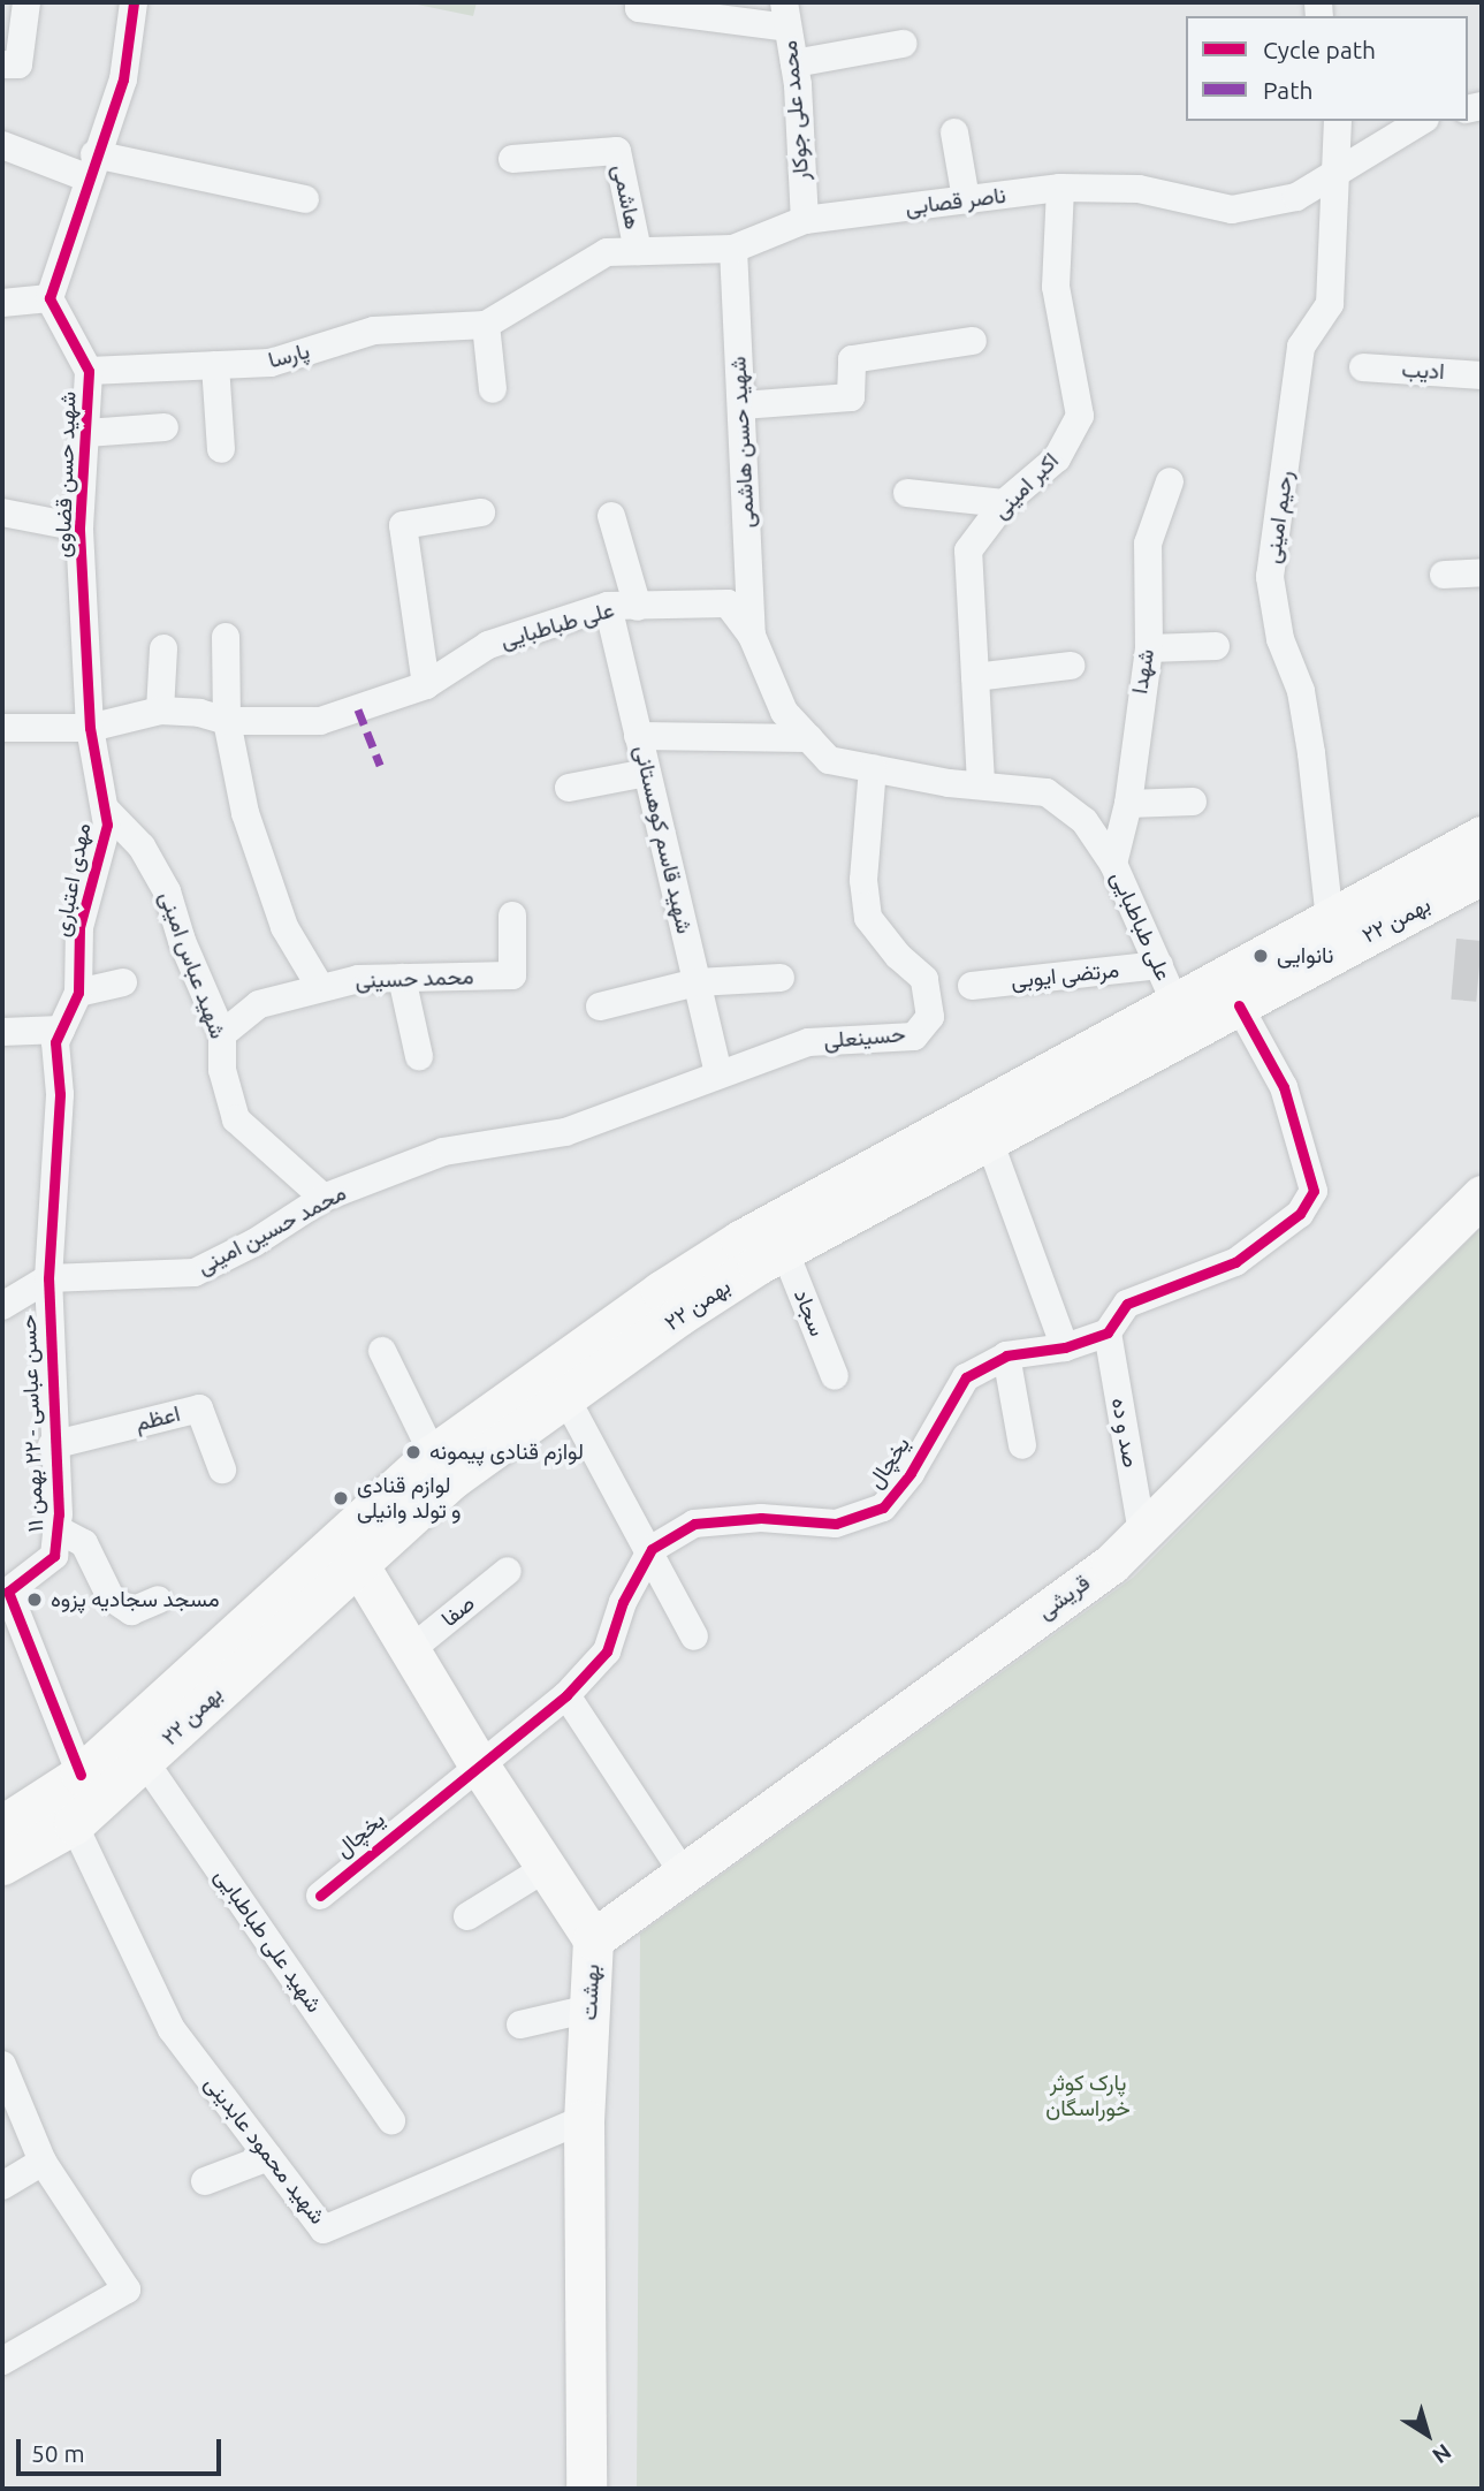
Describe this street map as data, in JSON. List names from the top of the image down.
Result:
{
  "streets": {
    "main road": ["۲۲ بهمن", "قریشی", "بهشت"],
    "street": [
      "محمد علی جوکار",
      "هاشمی",
      "ناصر قصابی",
      "پارسا",
      "ادیب",
      "شهید حسن هاشمی",
      "شهید حسن قضاوی",
      "اکبر امینی",
      "رحیم امینی",
      "علی طباطبایی",
      "شهدا",
      "شهید قاسم کوهستانی",
      "مهدی اعتباری",
      "شهید عباس امینی",
      "مرتضی ایوبی",
      "محمد حسینی",
      "حسینعلی",
      "محمد حسین امینی",
      "سجاد",
      "اعظم",
      "حسن عباسی - ۲۲ بهمن ۱۱",
      "صد و ده",
      "یخچال",
      "صفا",
      "شهید علی طباطبایی",
      "شهید محمود عابدینی"
    ]
  },
  "crossings": [
    ["محمد علی جوکار", "ناصر قصابی"],
    ["هاشمی", "ناصر قصابی"],
    ["ناصر قصابی", "پارسا"],
    ["ناصر قصابی", "شهید حسن هاشمی"],
    ["ناصر قصابی", "اکبر امینی"],
    ["ناصر قصابی", "رحیم امینی"],
    ["پارسا", "شهید حسن قضاوی"],
    ["شهید حسن هاشمی", "علی طباطبایی"],
    ["شهید حسن قضاوی", "علی طباطبایی"],
    ["شهید حسن قضاوی", "مهدی اعتباری"],
    ["اکبر امینی", "علی طباطبایی"],
    ["رحیم امینی", "۲۲ بهمن"],
    ["علی طباطبایی", "شهدا"],
    ["علی طباطبایی", "شهید قاسم کوهستانی"],
    ["علی طباطبایی", "مهدی اعتباری"],
    ["علی طباطبایی", "۲۲ بهمن"],
    ["علی طباطبایی", "مرتضی ایوبی"],
    ["علی طباطبایی", "حسینعلی"],
    ["شهید قاسم کوهستانی", "حسینعلی"],
    ["شهید قاسم کوهستانی", "محمد حسین امینی"],
    ["مهدی اعتباری", "شهید عباس امینی"],
    ["مهدی اعتباری", "محمد حسین امینی"],
    ["مهدی اعتباری", "حسن عباسی - ۲۲ بهمن ۱۱"],
    ["۲۲ بهمن", "مرتضی ایوبی"],
    ["۲۲ بهمن", "سجاد"],
    ["۲۲ بهمن", "حسن عباسی - ۲۲ بهمن ۱۱"],
    ["۲۲ بهمن", "شهید علی طباطبایی"],
    ["۲۲ بهمن", "بهشت"],
    ["۲۲ بهمن", "شهید محمود عابدینی"],
    ["شهید عباس امینی", "محمد حسینی"],
    ["شهید عباس امینی", "محمد حسین امینی"],
    ["حسینعلی", "محمد حسین امینی"],
    ["محمد حسین امینی", "حسن عباسی - ۲۲ بهمن ۱۱"],
    ["اعظم", "حسن عباسی - ۲۲ بهمن ۱۱"],
    ["صد و ده", "یخچال"],
    ["صد و ده", "قریشی"],
    ["یخچال", "بهشت"],
    ["قریشی", "بهشت"],
    ["صفا", "بهشت"],
    ["بهشت", "شهید محمود عابدینی"]
  ],
  "parks": ["پارک کوثر خوراسگان"],
  "places": [
    "نانوایی",
    "لوازم قنادی پیمونه",
    "لوازم قنادی و تولد وانیلی",
    "مسجد سجادیه پزوه"
  ],
  "legend": ["Cycle path", "Path"],
  "scale_bar": "50 m",
  "north": "bottom right"
}
